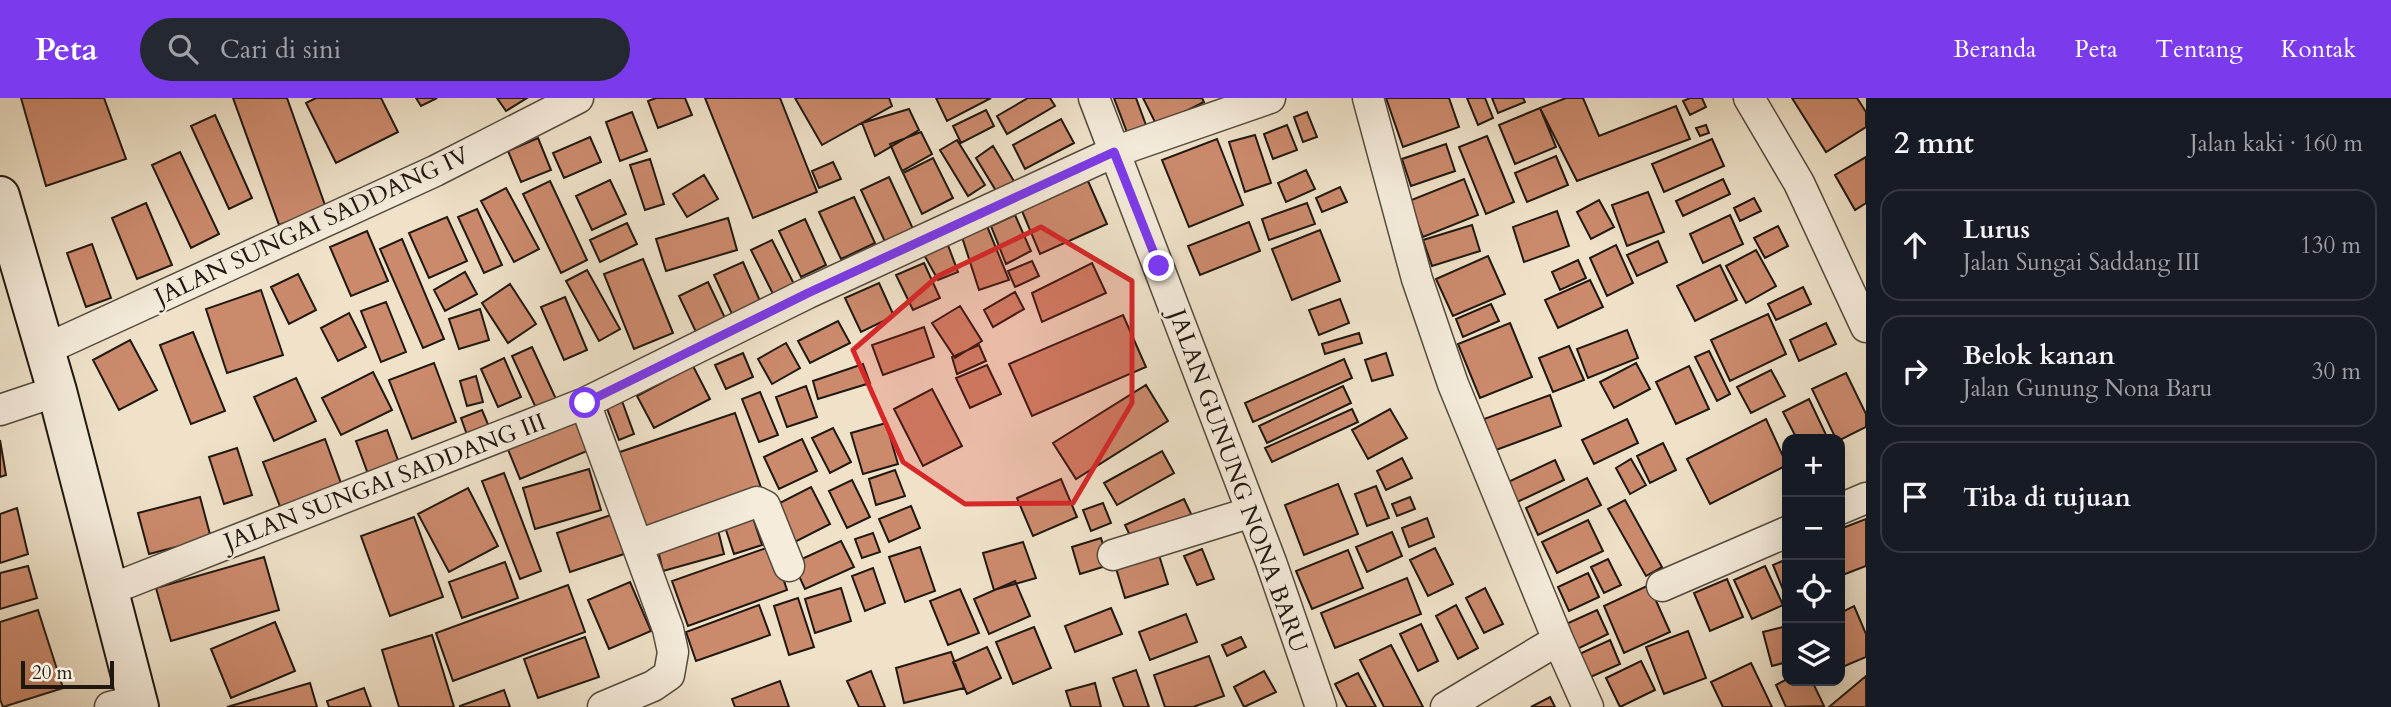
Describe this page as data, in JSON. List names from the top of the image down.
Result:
{
  "streets": {
    "street": ["JALAN SUNGAI SADDANG IV", "JALAN GUNUNG NONA BARU", "JALAN SUNGAI SADDANG III"]
  },
  "crossings": [
    ["JALAN GUNUNG NONA BARU", "JALAN SUNGAI SADDANG III"]
  ],
  "scale_bar": "20 m",
  "page": {
    "header": "Peta",
    "search": "Cari di sini",
    "nav": [
      "Beranda",
      "Peta",
      "Tentang",
      "Kontak"
    ],
    "heading": ["2 mnt", "Jalan kaki · 160 m"],
    "list": [
      ["Lurus", "Jalan Sungai Saddang III", "130 m"],
      ["Belok kanan", "Jalan Gunung Nona Baru", "30 m"],
      "Tiba di tujuan"
    ],
    "map_buttons": ["+", "−"],
    "scale": "20 m"
  }
}
